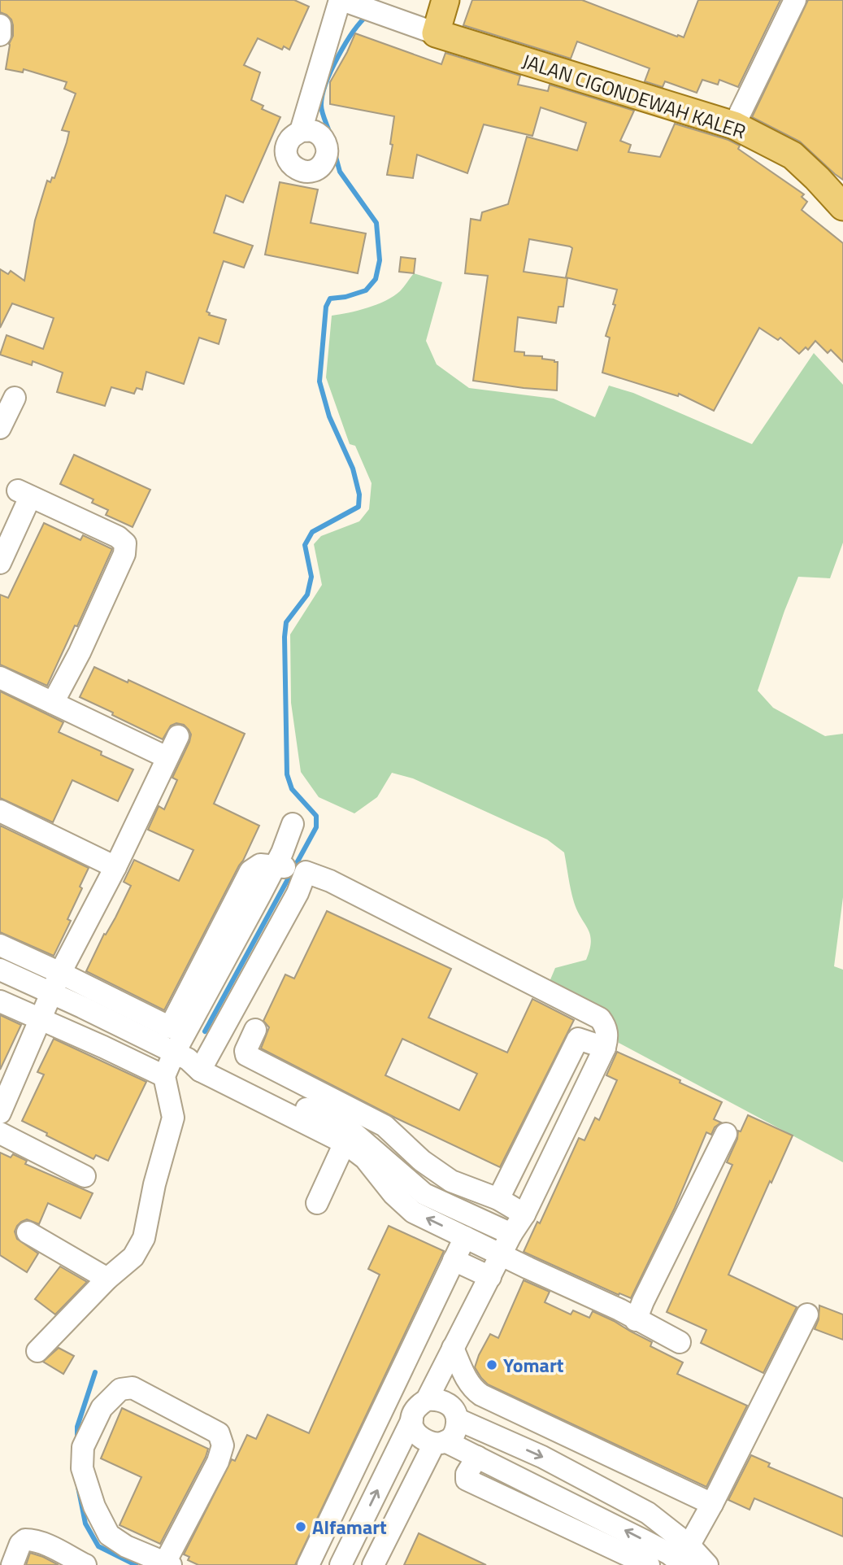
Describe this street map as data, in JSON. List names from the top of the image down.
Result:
{
  "streets": {
    "main road": ["JALAN CIGONDEWAH KALER"]
  },
  "places": ["Yomart", "Alfamart"]
}
